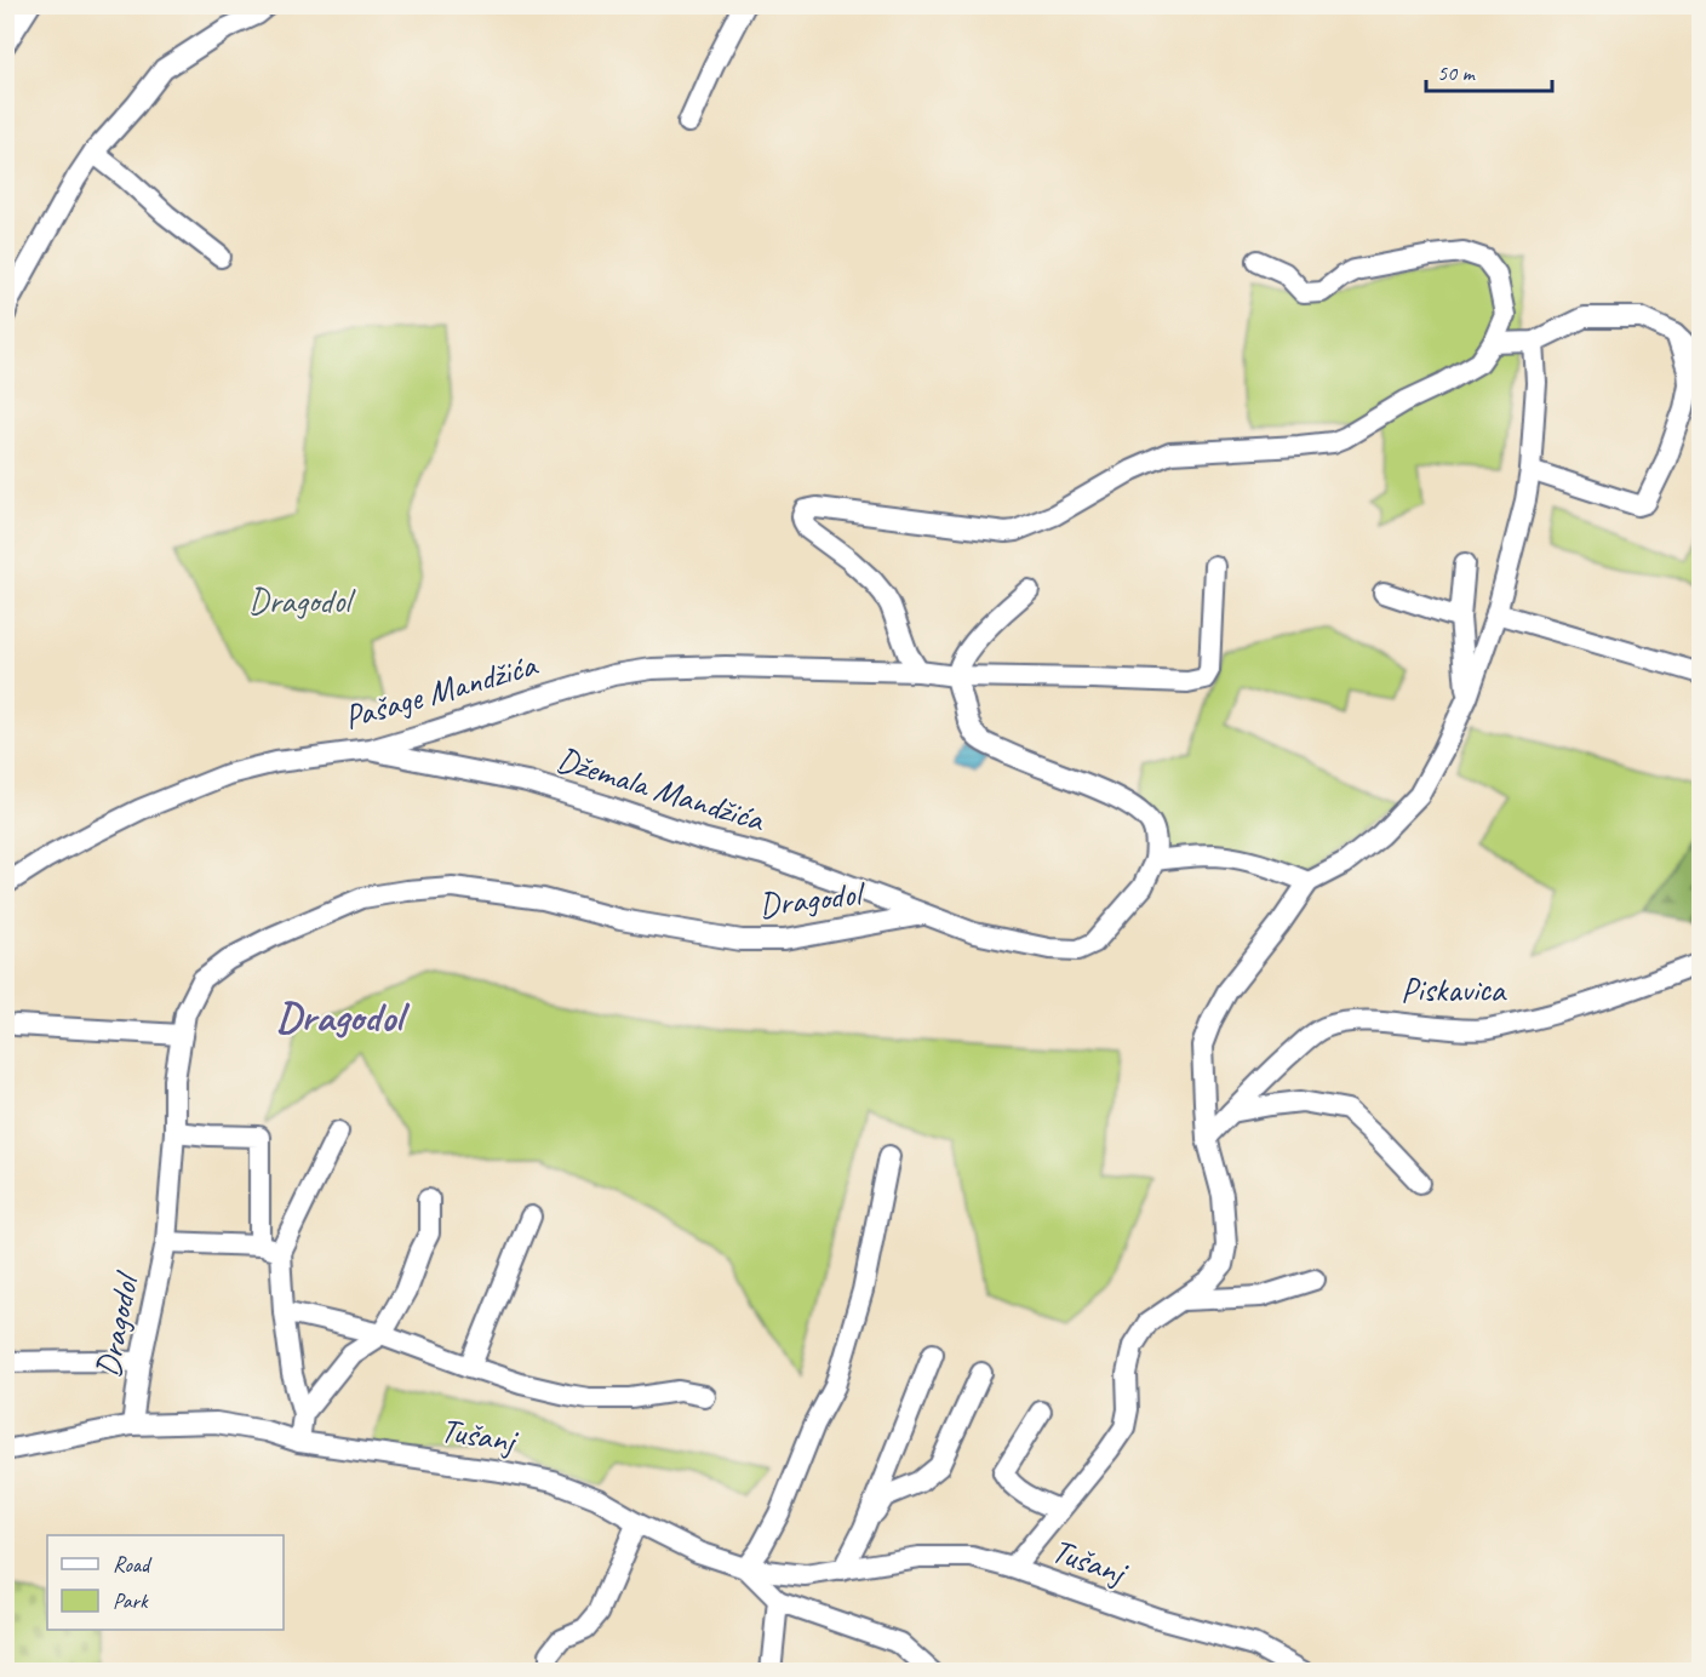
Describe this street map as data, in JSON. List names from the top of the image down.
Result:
{
  "streets": {
    "street": [
      "Pašage Mandžića",
      "Džemala Mandžića",
      "Dragodol",
      "Piskavica",
      "Tušanj"
    ]
  },
  "crossings": [
    ["Pašage Mandžića", "Džemala Mandžića"],
    ["Džemala Mandžića", "Dragodol"],
    ["Dragodol", "Tušanj"]
  ],
  "districts": ["Dragodol"],
  "parks": ["Dragodol"],
  "legend": ["Road", "Park"],
  "scale_bar": "50 m"
}
